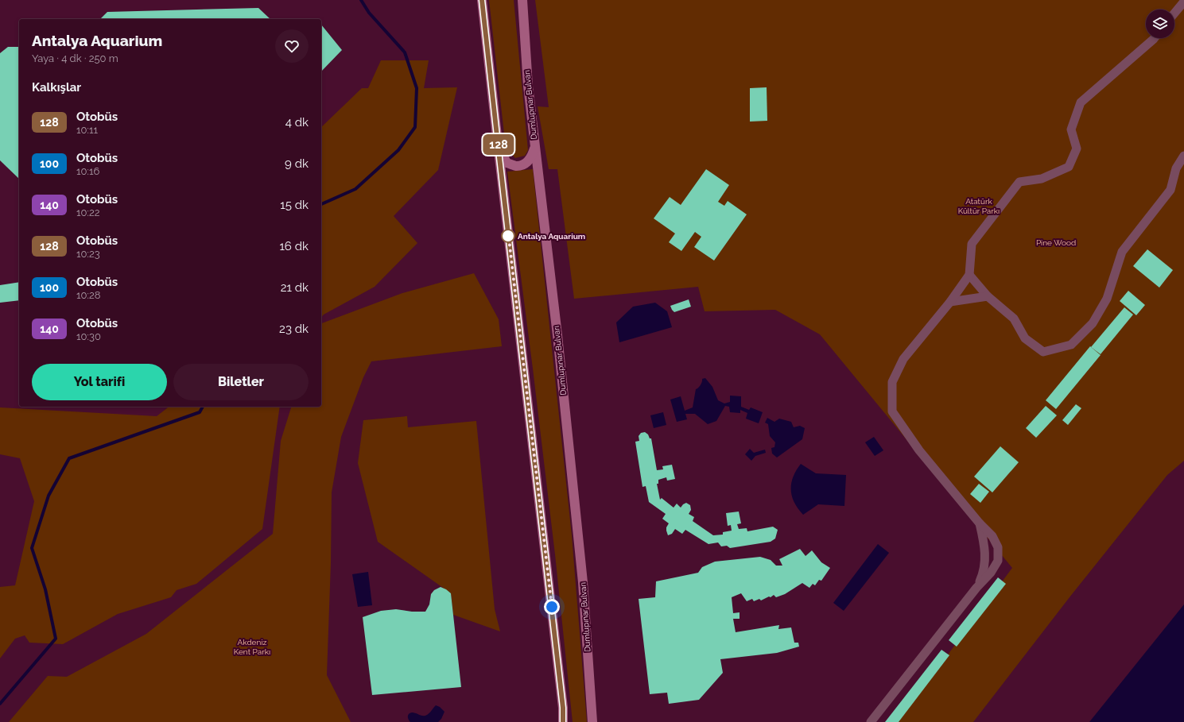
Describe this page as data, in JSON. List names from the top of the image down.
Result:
{
  "streets": {
    "main road": ["Dumlupınar Bulvarı"]
  },
  "parks": ["Atatürk Kültür Parkı", "Pine Wood", "Akdeniz Kent Parkı"],
  "places": ["Antalya Aquarium"],
  "lines": ["bus line 128"],
  "page": {
    "on_map": "128",
    "heading": [
      ["Antalya Aquarium", "Yaya · 4 dk · 250 m"],
      "Kalkışlar"
    ],
    "list": [
      {
        "mark": "128",
        "name": "Otobüs",
        "note": "10:11",
        "value": "4 dk"
      },
      {
        "mark": "100",
        "name": "Otobüs",
        "note": "10:16",
        "value": "9 dk"
      },
      {
        "mark": "140",
        "name": "Otobüs",
        "note": "10:22",
        "value": "15 dk"
      },
      {
        "mark": "128",
        "name": "Otobüs",
        "note": "10:23",
        "value": "16 dk"
      },
      {
        "mark": "100",
        "name": "Otobüs",
        "note": "10:28",
        "value": "21 dk"
      },
      {
        "mark": "140",
        "name": "Otobüs",
        "note": "10:30",
        "value": "23 dk"
      }
    ],
    "buttons": ["Yol tarifi", "Biletler"]
  }
}
